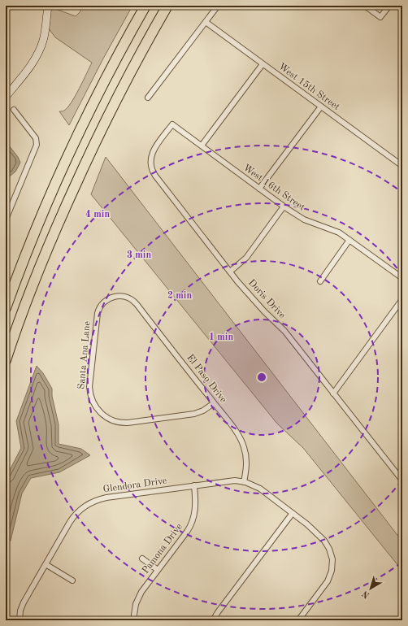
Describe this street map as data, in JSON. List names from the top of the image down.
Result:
{
  "streets": {
    "street": [
      "West 15th Street",
      "West 16th Street",
      "Doris Drive",
      "Santa Ana Lane",
      "El Paso Drive",
      "Glendora Drive",
      "Pamona Drive"
    ]
  },
  "crossings": [
    ["West 16th Street", "Doris Drive"],
    ["Santa Ana Lane", "El Paso Drive"],
    ["El Paso Drive", "Glendora Drive"],
    ["Glendora Drive", "Pamona Drive"]
  ],
  "north": "bottom left",
  "rings": [
    "4 min",
    "3 min",
    "2 min",
    "1 min"
  ]
}
